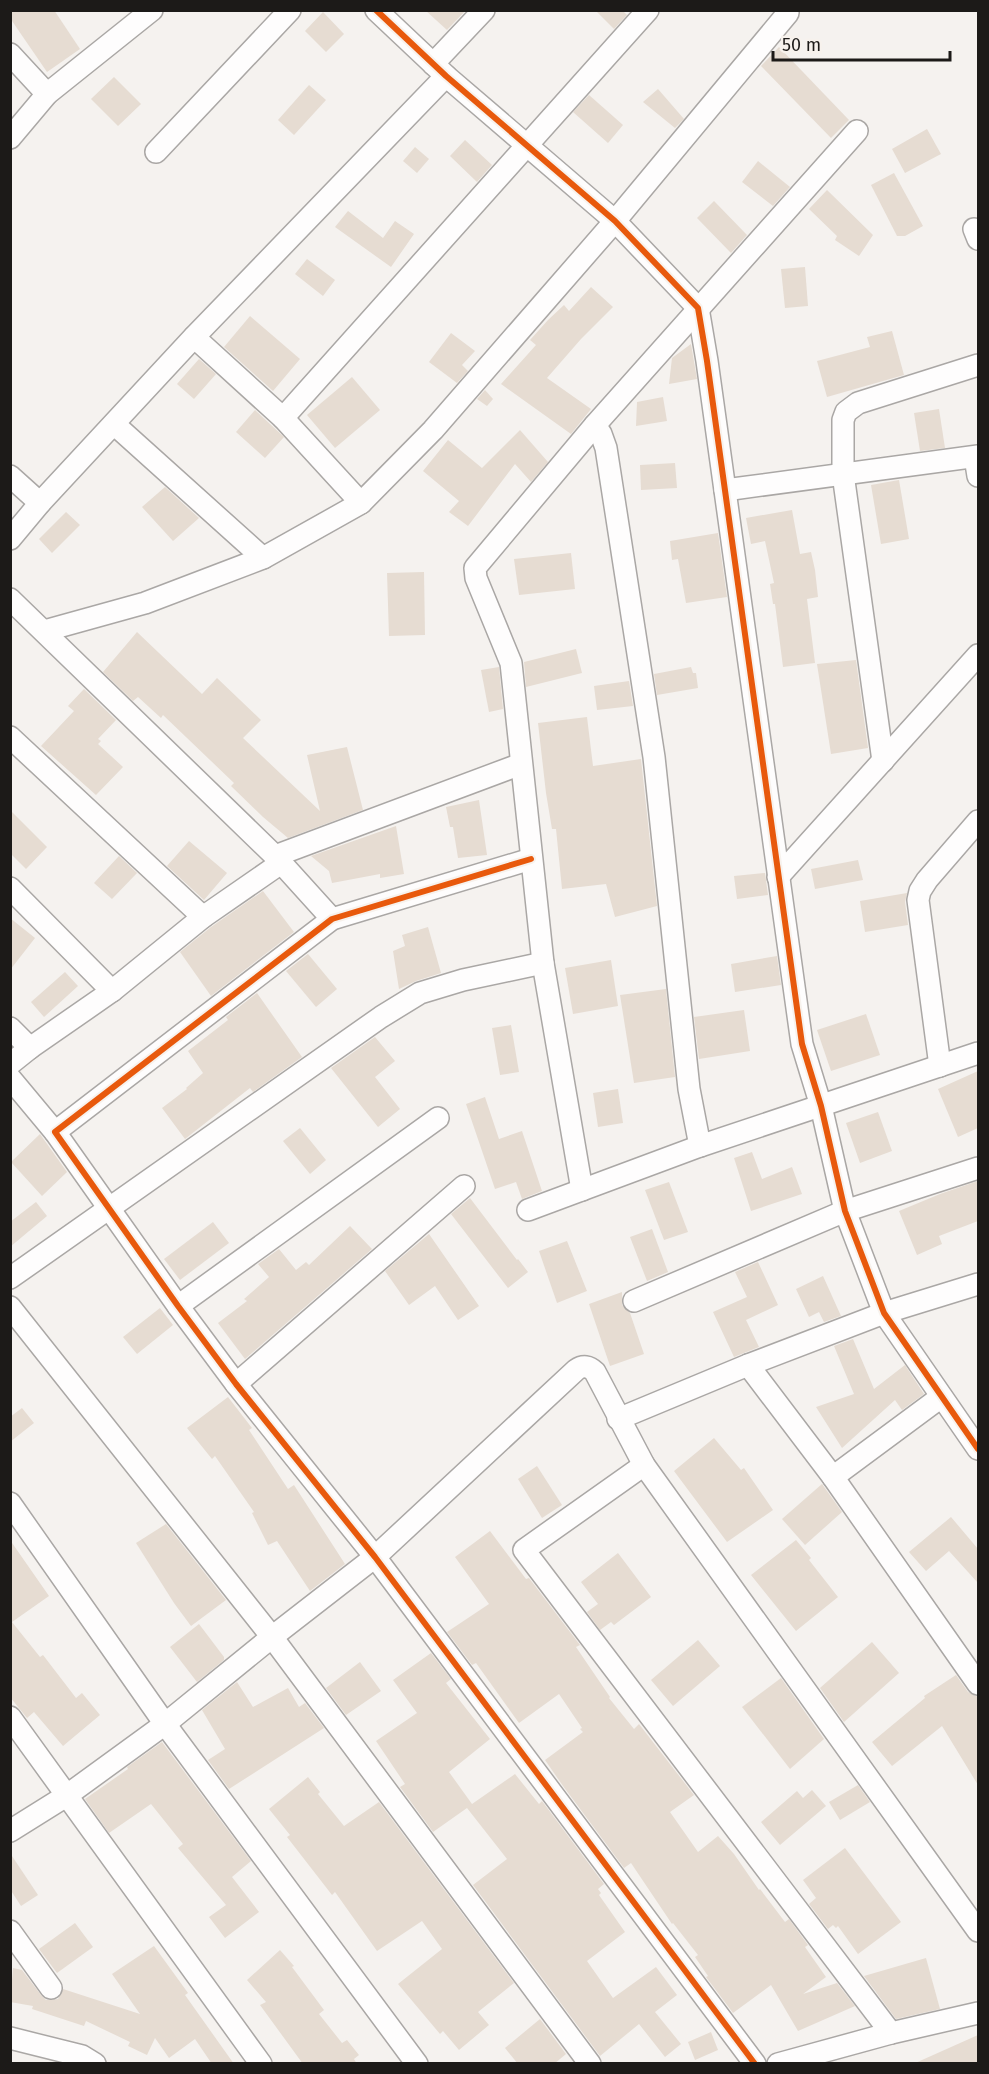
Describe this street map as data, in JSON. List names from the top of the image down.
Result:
{
  "scale_bar": "50 m"
}
